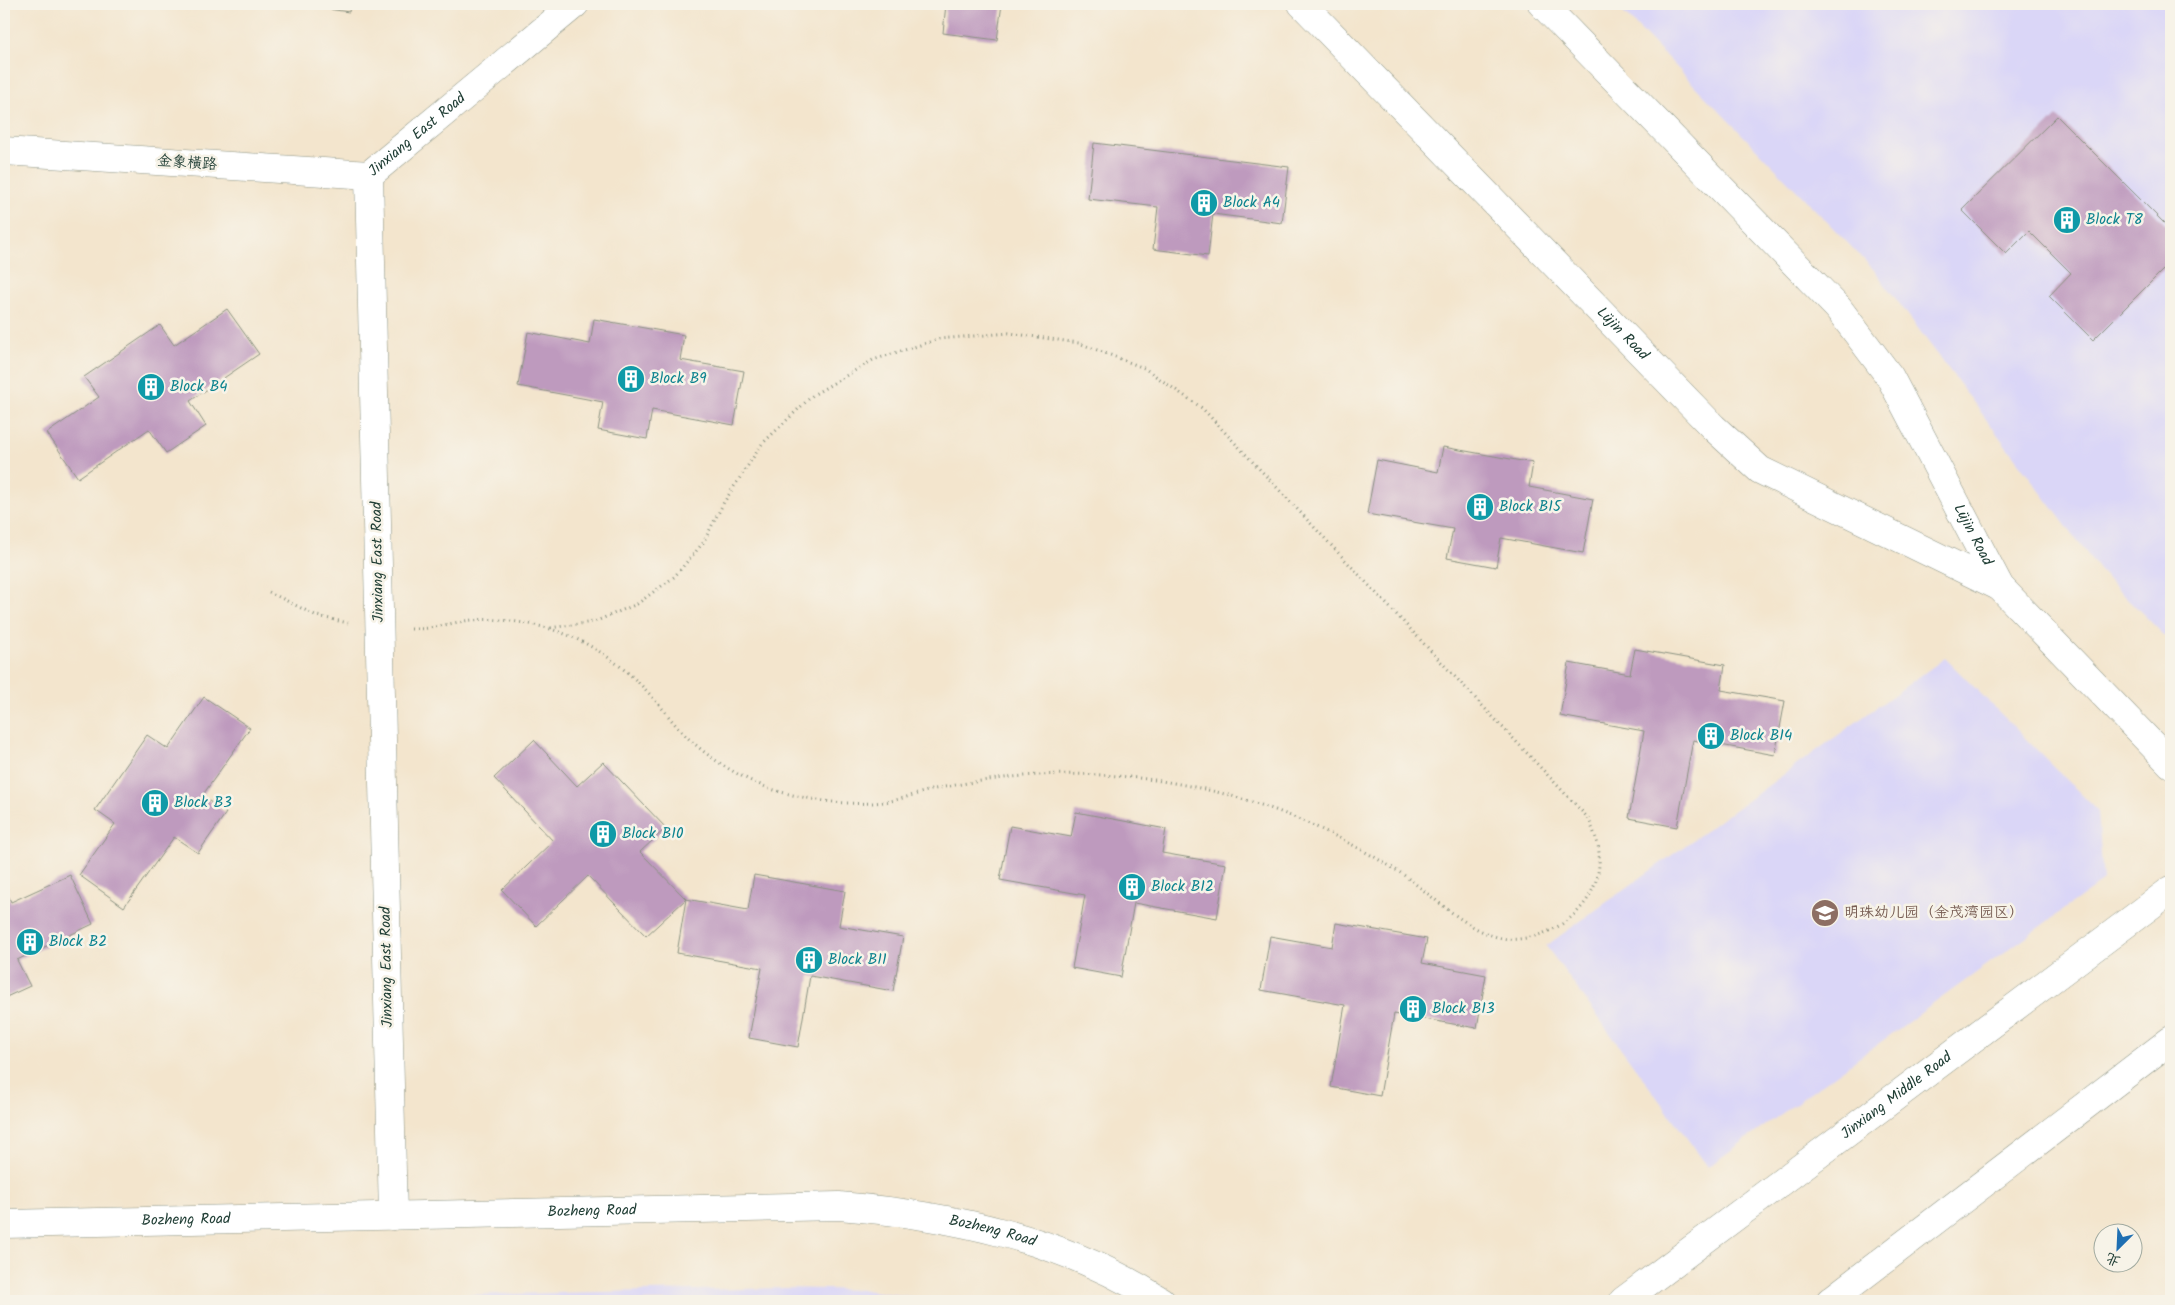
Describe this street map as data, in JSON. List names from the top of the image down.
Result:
{
  "streets": {
    "street": [
      "Jinxiang East Road",
      "金象横路",
      "Lüjin Road",
      "Jinxiang Middle Road",
      "Bozheng Road"
    ]
  },
  "crossings": [
    ["Jinxiang East Road", "金象横路"],
    ["Jinxiang East Road", "Bozheng Road"]
  ],
  "places": {
    "building": [
      "Block A4",
      "Block T8",
      "Block B9",
      "Block B4",
      "Block B15",
      "Block B14",
      "Block B3",
      "Block B10",
      "Block B12",
      "Block B2",
      "Block B11",
      "Block B13"
    ],
    "school or university": ["明珠幼儿园（金茂湾园区）"]
  },
  "north": "bottom left"
}
